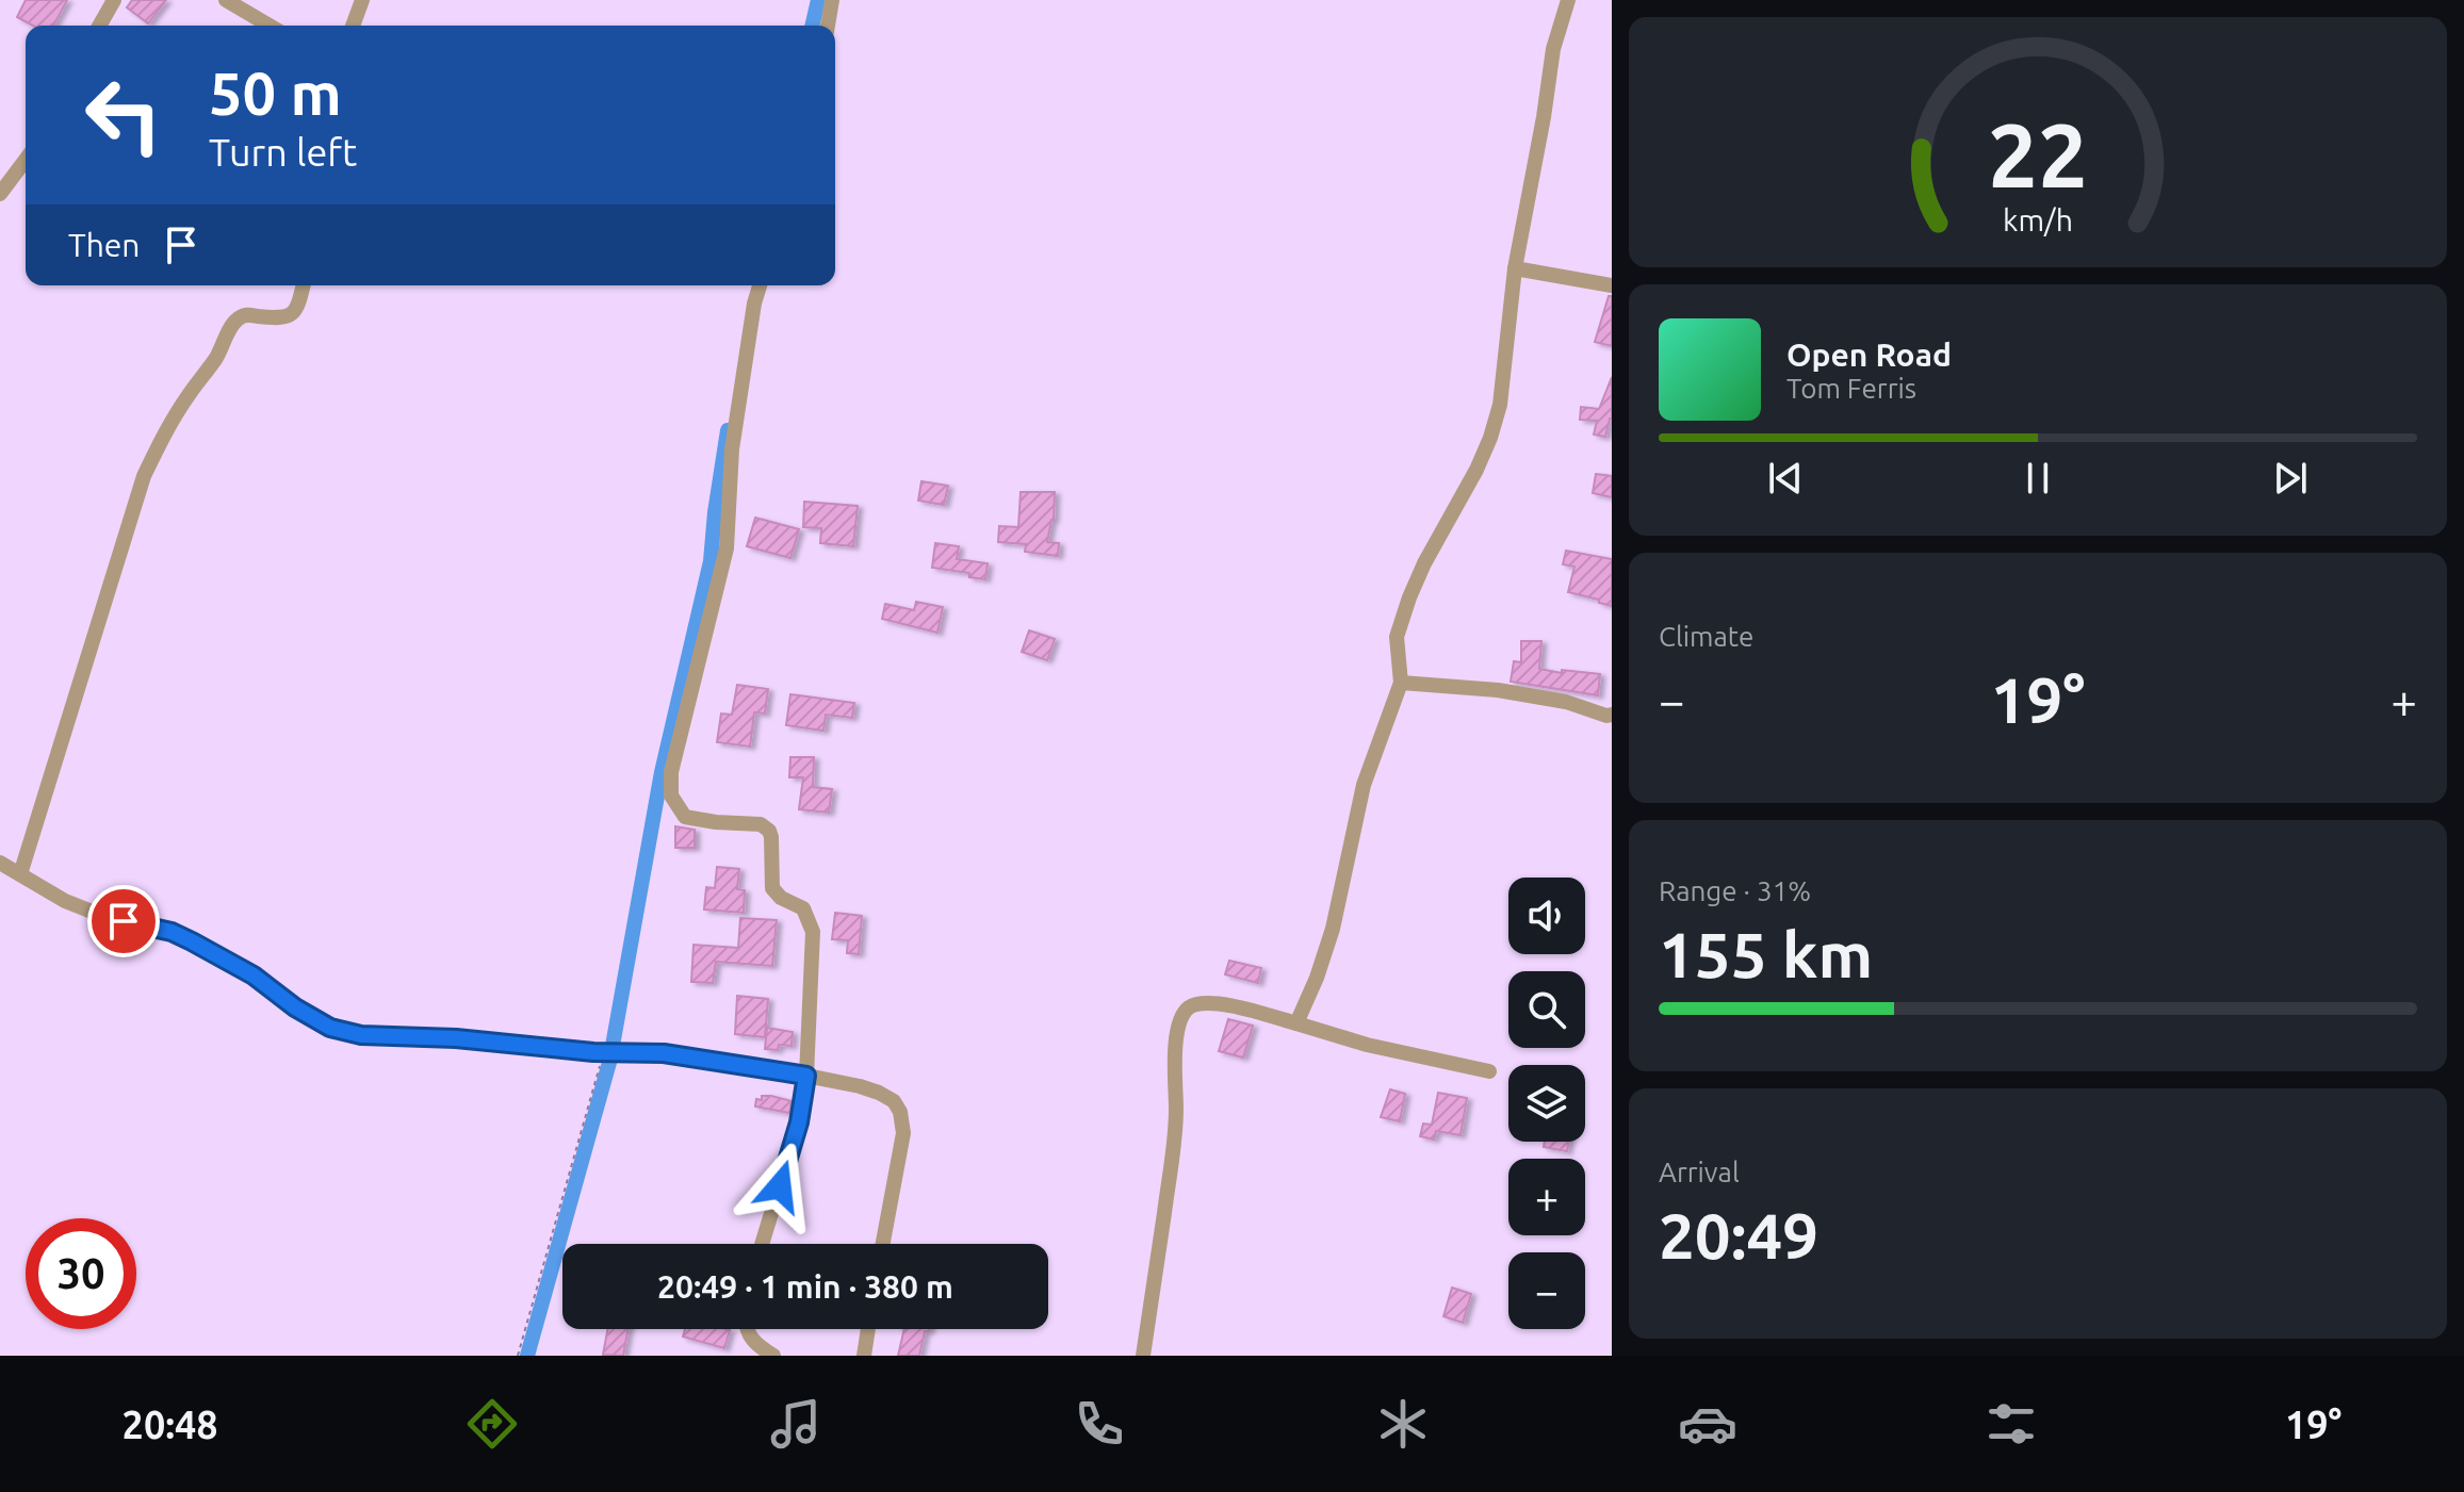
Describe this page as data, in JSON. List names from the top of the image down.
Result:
{
  "page": {
    "turn": ["50 m", "Turn left"],
    "then": "Then",
    "song": ["Open Road", "Tom Ferris"],
    "tile": [
      "Climate",
      ["Range · 31%", "155 km"],
      ["Arrival", "20:49"]
    ],
    "heat": ["−", "19°", "+"],
    "map_buttons": ["+", "−"],
    "limit": "30",
    "trip": "20:49 · 1 min · 380 m",
    "tabs": ["20:48", "19°"],
    "gauge": ["22", "km/h"]
  }
}
